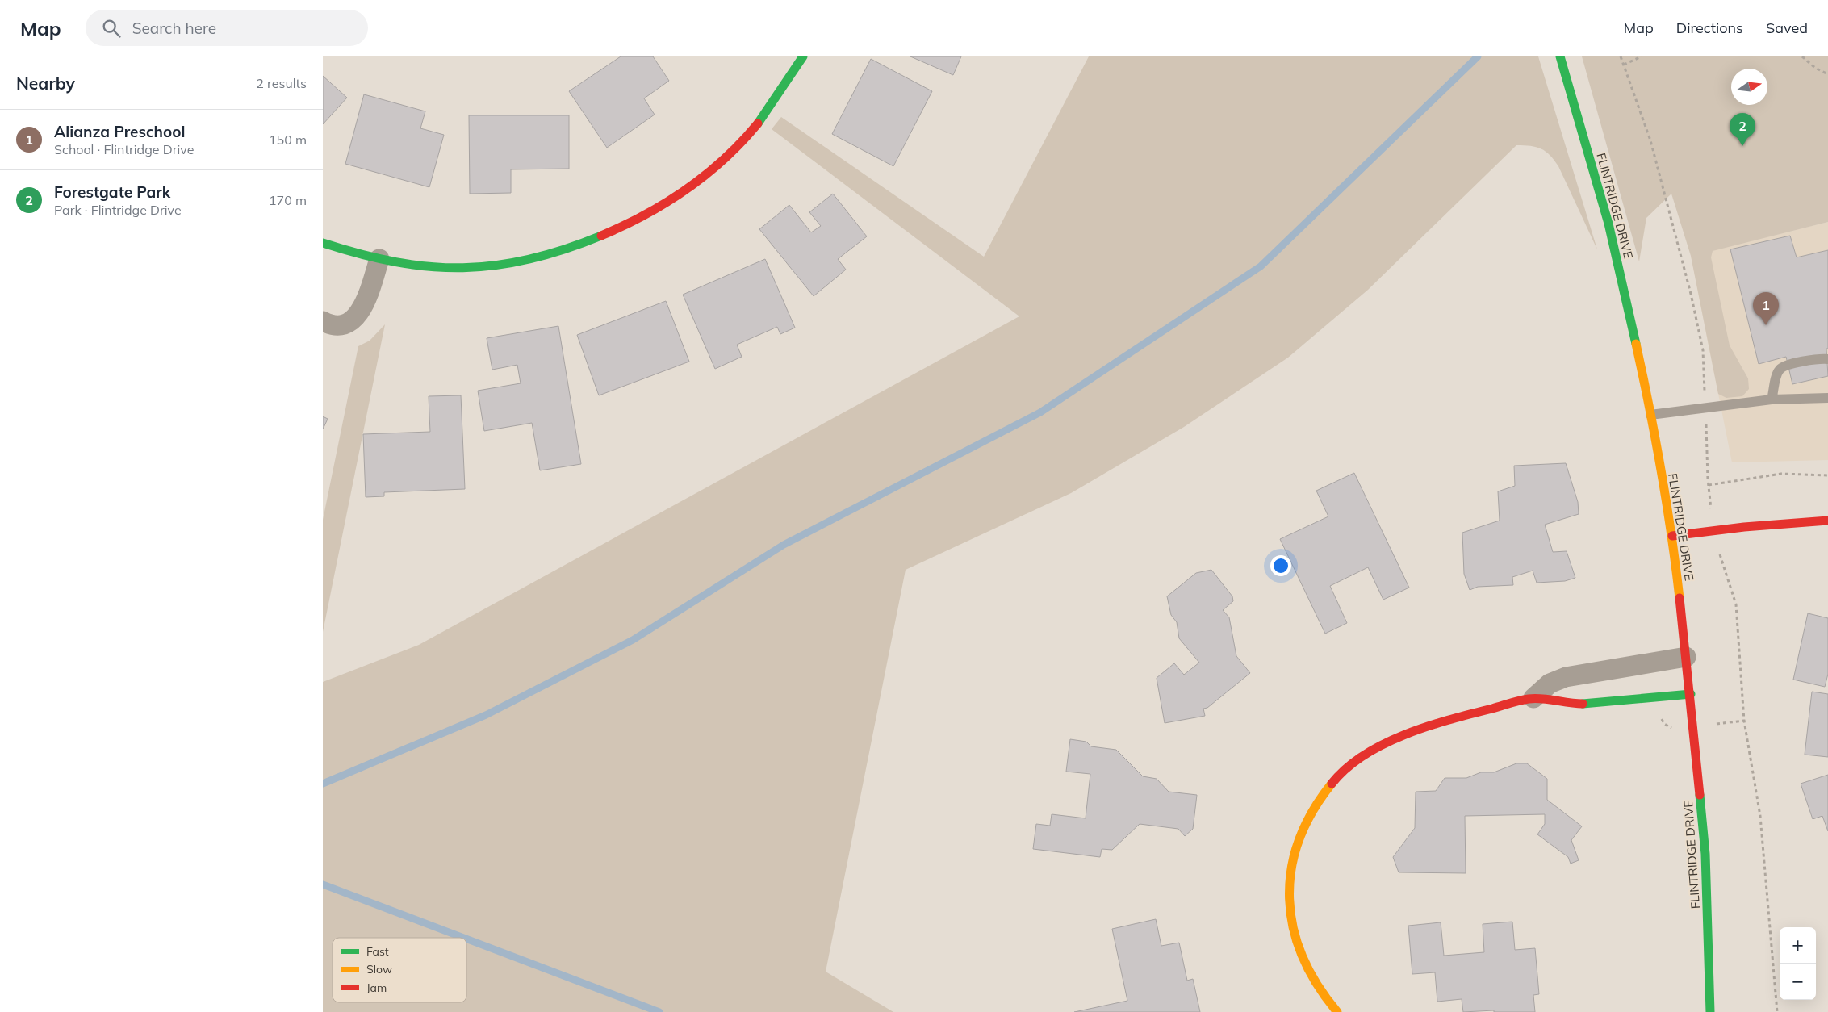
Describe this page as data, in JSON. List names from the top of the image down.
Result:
{
  "streets": {
    "street": ["FLINTRIDGE DRIVE"]
  },
  "legend": ["Fast", "Slow", "Jam"],
  "north": "right",
  "page": {
    "header": "Map",
    "search": "Search here",
    "nav": ["Map", "Directions", "Saved"],
    "heading": ["Nearby", "2 results"],
    "list": [
      {
        "mark": "1",
        "name": "Alianza Preschool",
        "note": "School · Flintridge Drive",
        "value": "150 m"
      },
      {
        "mark": "2",
        "name": "Forestgate Park",
        "note": "Park · Flintridge Drive",
        "value": "170 m"
      }
    ],
    "pins": ["2", "1"],
    "map_buttons": ["+", "−"]
  }
}
